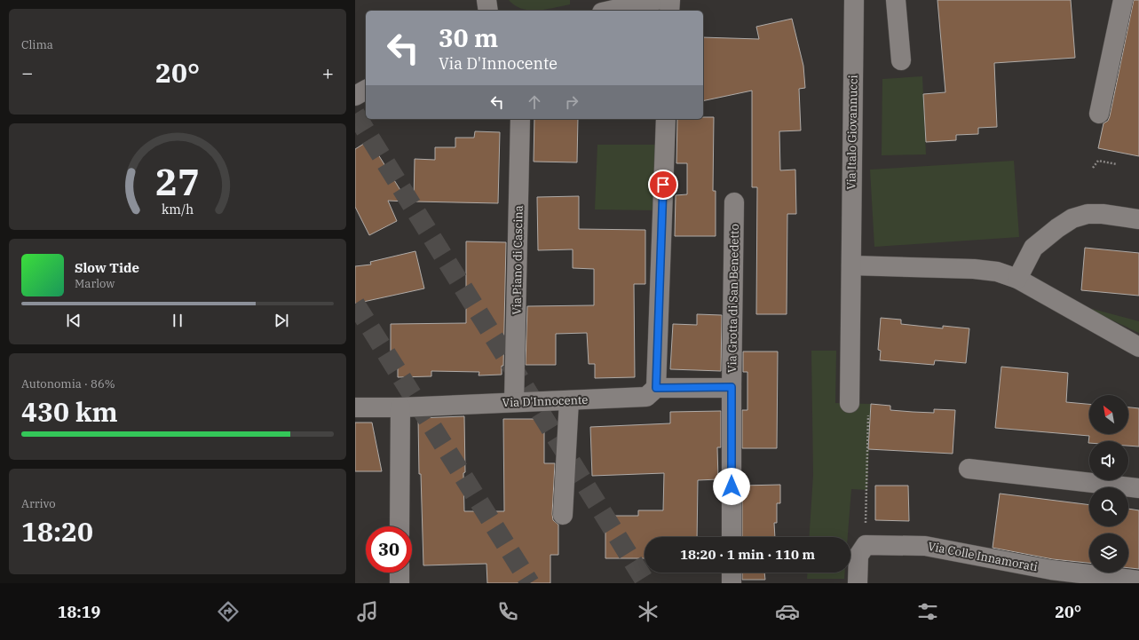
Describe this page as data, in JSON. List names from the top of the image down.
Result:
{
  "streets": {
    "street": [
      "Via Italo Giovannucci",
      "Via Piano di Cascina",
      "Via Grotta di San Benedetto",
      "Via D'Innocente",
      "Via Colle Innamorati"
    ]
  },
  "crossings": [
    ["Via Piano di Cascina", "Via D'Innocente"]
  ],
  "north": "top left",
  "page": {
    "tile": [
      "Clima",
      ["Autonomia · 86%", "430 km"],
      ["Arrivo", "18:20"]
    ],
    "turn": ["30 m", "Via D'Innocente"],
    "heat": ["−", "20°", "+"],
    "song": ["Slow Tide", "Marlow"],
    "limit": "30",
    "trip": "18:20 · 1 min · 110 m",
    "tabs": ["18:19", "20°"],
    "gauge": ["27", "km/h"]
  }
}
